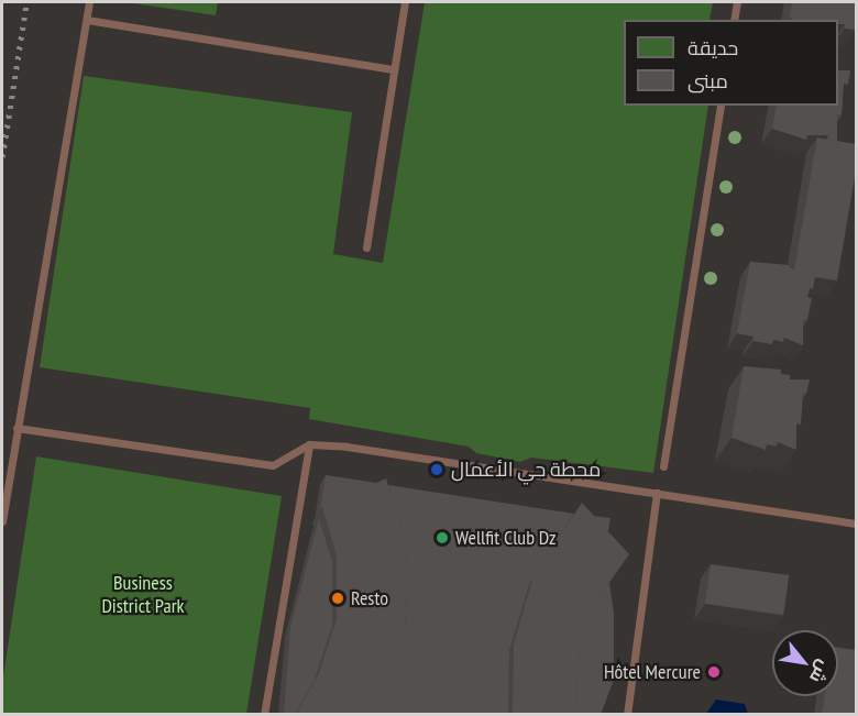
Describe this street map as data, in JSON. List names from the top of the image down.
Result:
{
  "parks": ["Business District Park"],
  "places": [
    "محطة حي الأعمال",
    "Wellfit Club Dz",
    "Resto",
    "Hôtel Mercure"
  ],
  "legend": ["حديقة", "مبنى"],
  "north": "bottom right"
}
